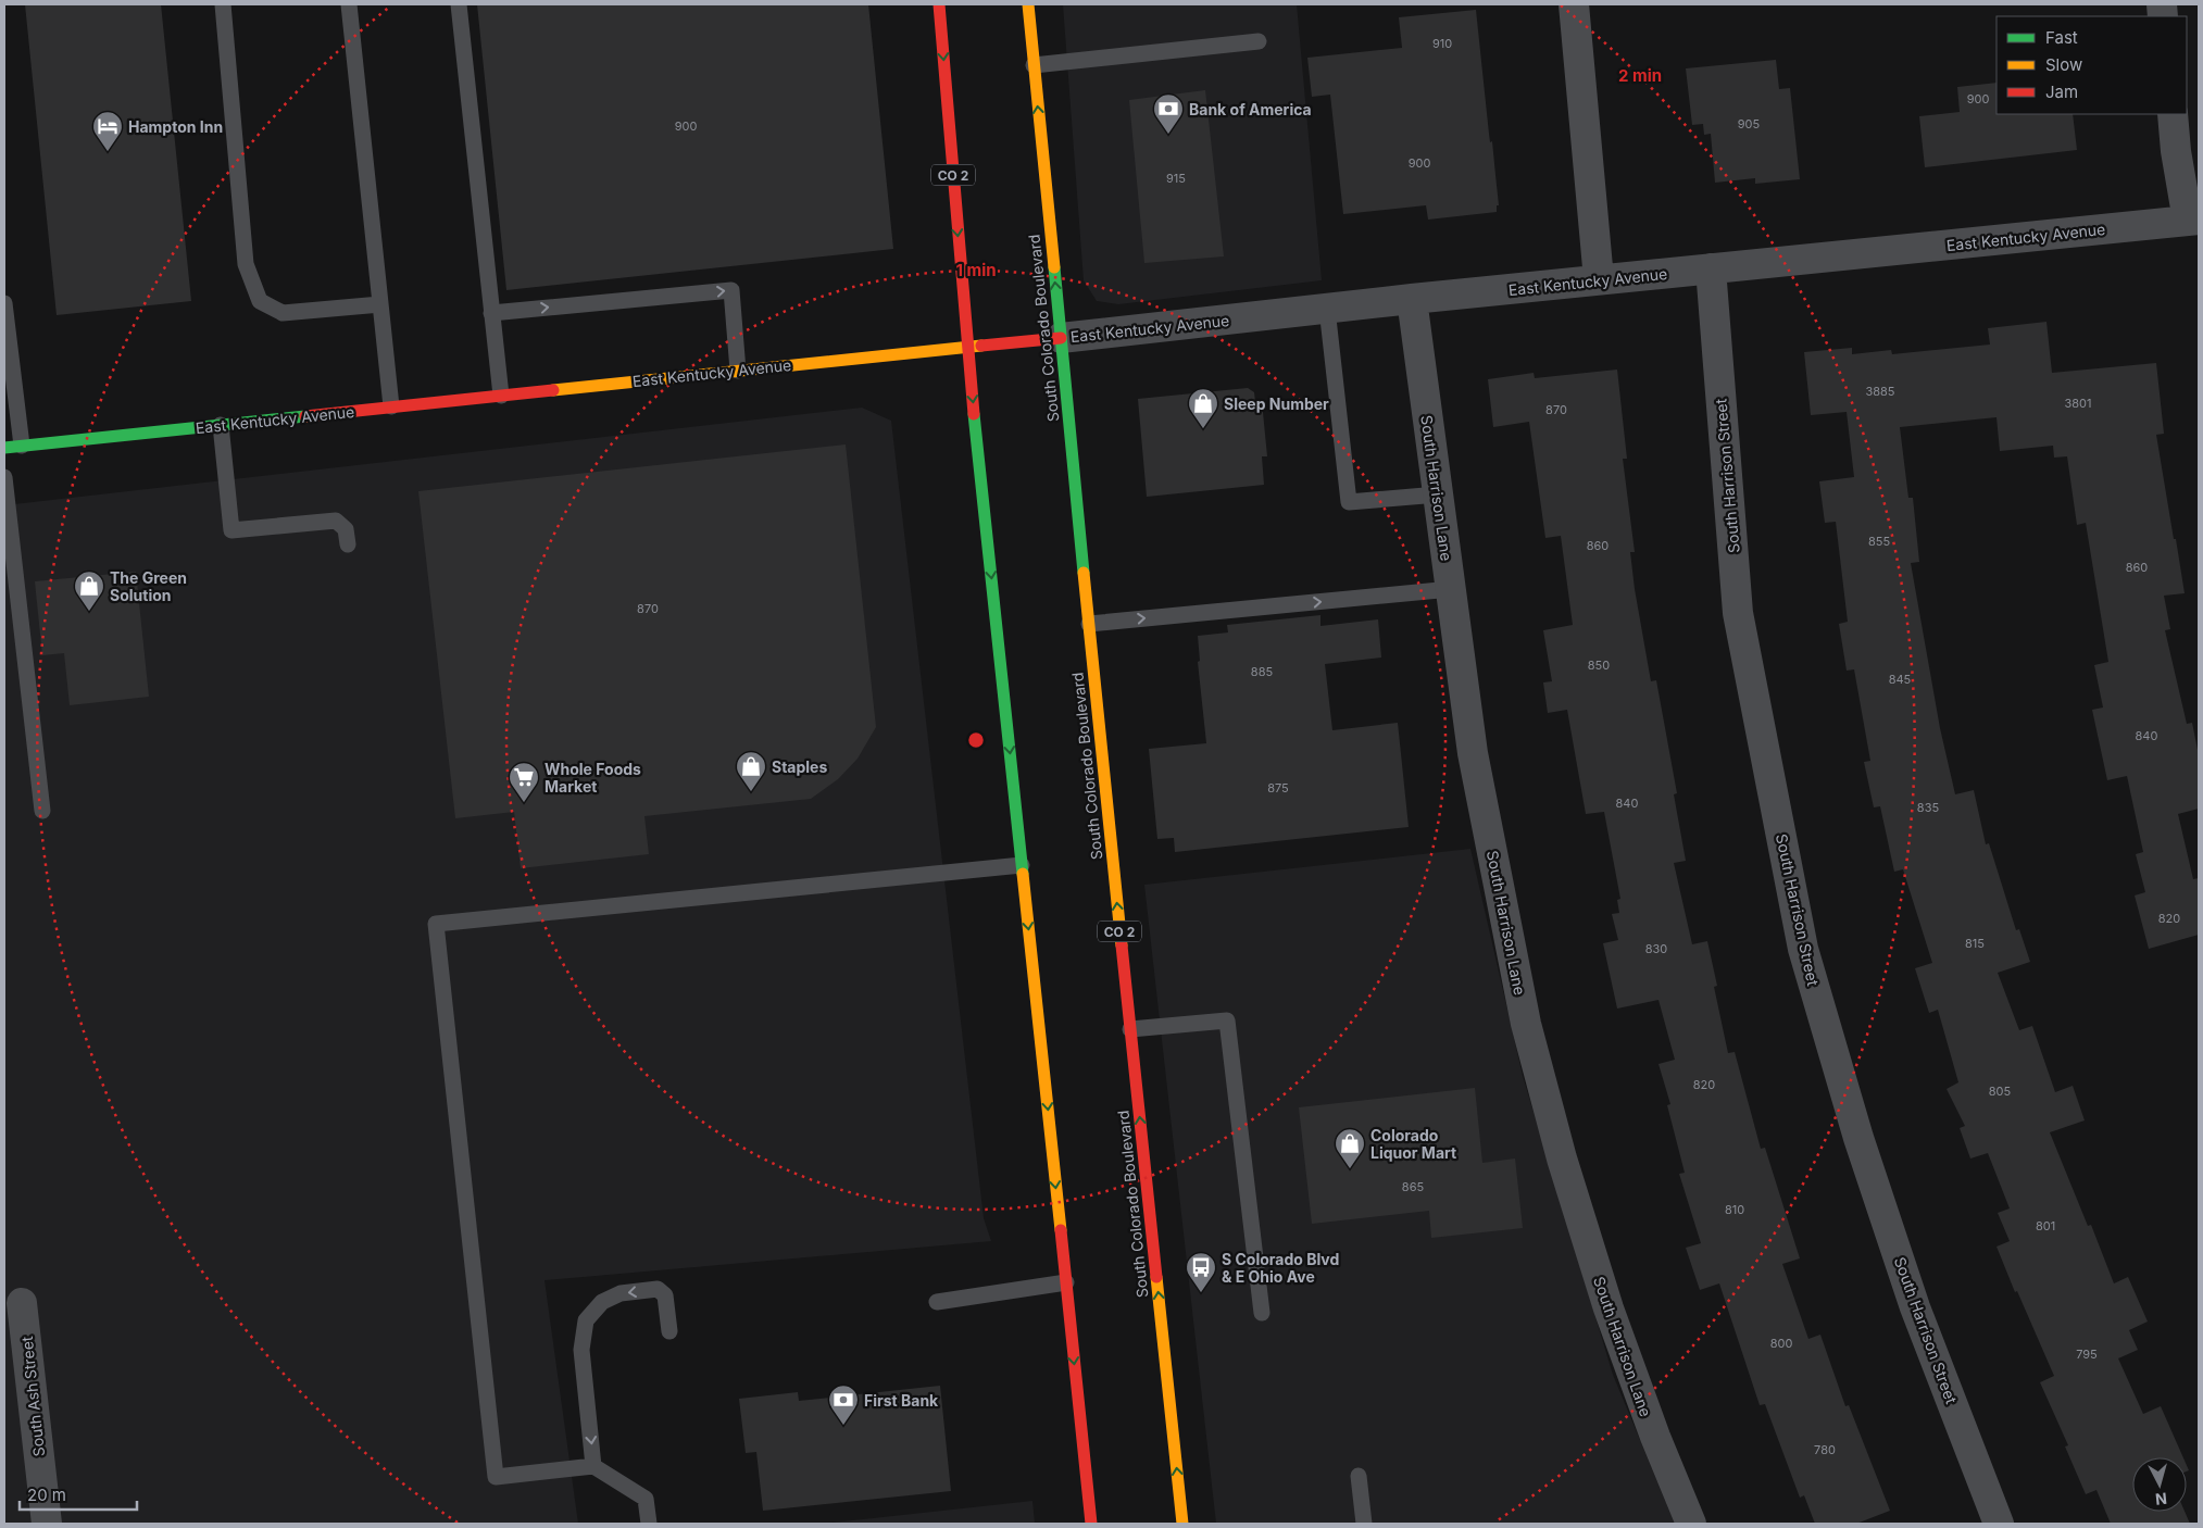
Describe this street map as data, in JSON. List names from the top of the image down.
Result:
{
  "streets": {
    "main road": ["CO 2", "East Kentucky Avenue", "South Colorado Boulevard"],
    "street": ["South Harrison Street", "South Harrison Lane", "South Ash Street"]
  },
  "crossings": [
    ["CO 2", "East Kentucky Avenue"],
    ["East Kentucky Avenue", "South Colorado Boulevard"],
    ["East Kentucky Avenue", "South Harrison Street"],
    ["East Kentucky Avenue", "South Harrison Lane"]
  ],
  "places": {
    "bank": ["Bank of America", "First Bank"],
    "hotel": ["Hampton Inn"],
    "shop": [
      "Sleep Number",
      "The Green Solution",
      "Staples",
      "Colorado Liquor Mart"
    ],
    "supermarket": ["Whole Foods Market"],
    "bus stop": ["S Colorado Blvd & E Ohio Ave"]
  },
  "house_numbers": [
    "910",
    "900",
    "905",
    "900",
    "900",
    "915",
    "3885",
    "3801",
    "870",
    "855",
    "860",
    "860",
    "870",
    "850",
    "885",
    "845",
    "840",
    "875",
    "840",
    "835",
    "820",
    "815",
    "830",
    "820",
    "805",
    "865",
    "810",
    "801",
    "800",
    "795",
    "780"
  ],
  "legend": ["Fast", "Slow", "Jam"],
  "scale_bar": "20 m",
  "north": "bottom",
  "rings": ["2 min", "1 min"]
}
